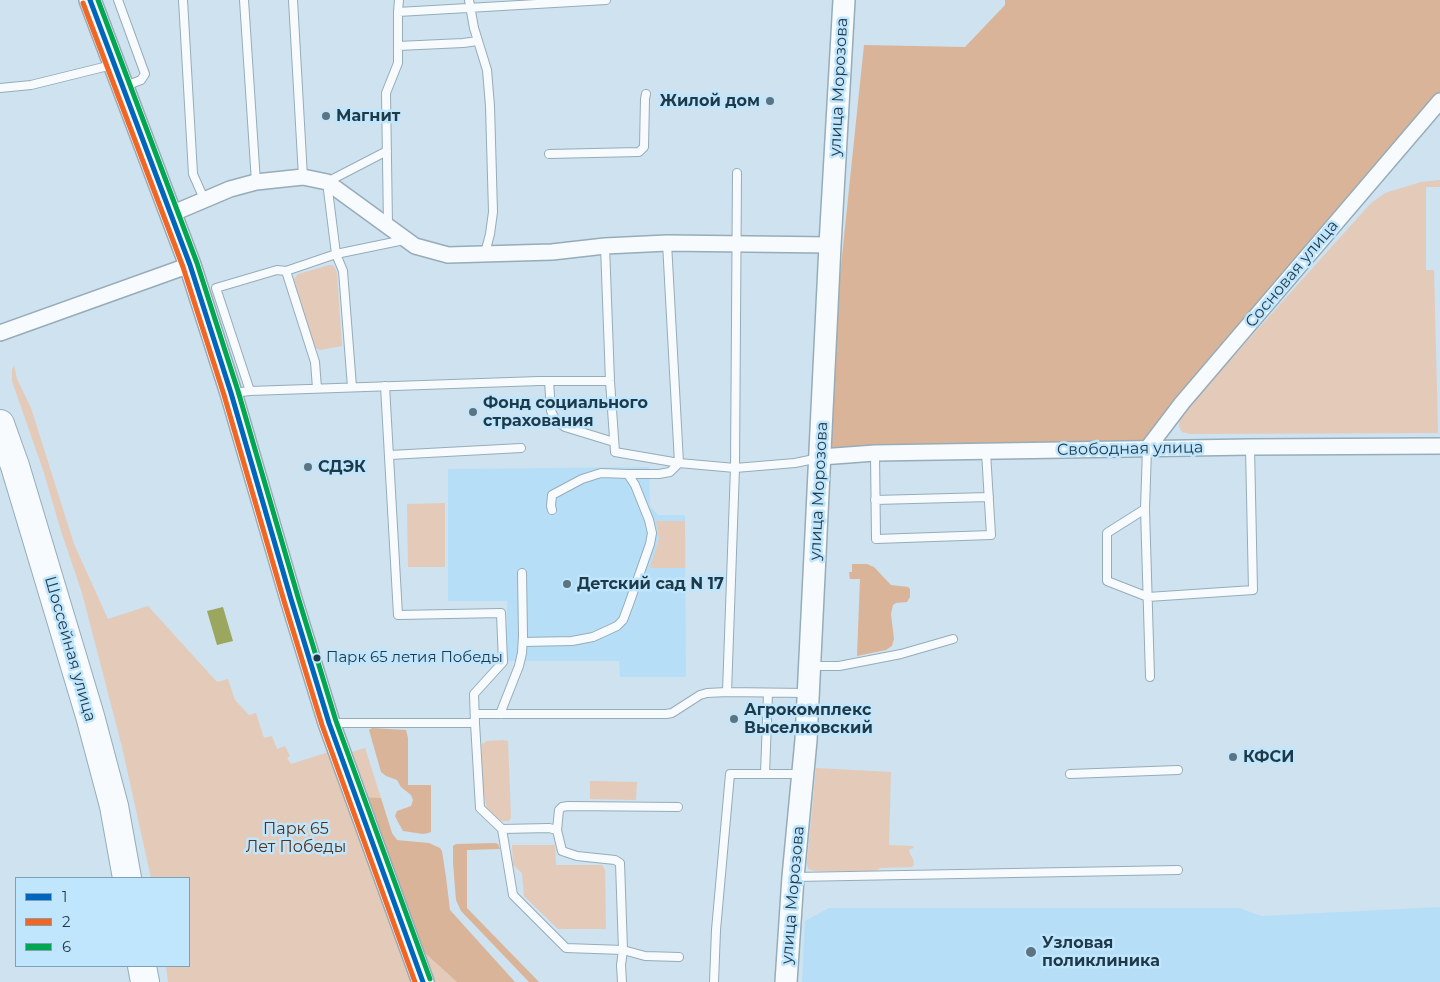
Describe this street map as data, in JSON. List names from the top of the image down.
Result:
{
  "streets": {
    "highway": ["Шоссейная улица"],
    "street": ["улица Морозова", "Сосновая улица", "Свободная улица"]
  },
  "crossings": [
    ["улица Морозова", "Свободная улица"],
    ["Сосновая улица", "Свободная улица"]
  ],
  "parks": ["Парк 65 Лет Победы"],
  "places": [
    "Жилой дом",
    "Магнит",
    "Фонд социального страхования",
    "СДЭК",
    "Детский сад N 17",
    "Парк 65 летия Победы",
    "Агрокомплекс Выселковский",
    "КФСИ",
    "Узловая поликлиника"
  ],
  "lines": ["transit line 1", "transit line 6", "transit line 2"],
  "legend": ["1", "2", "6"]
}
